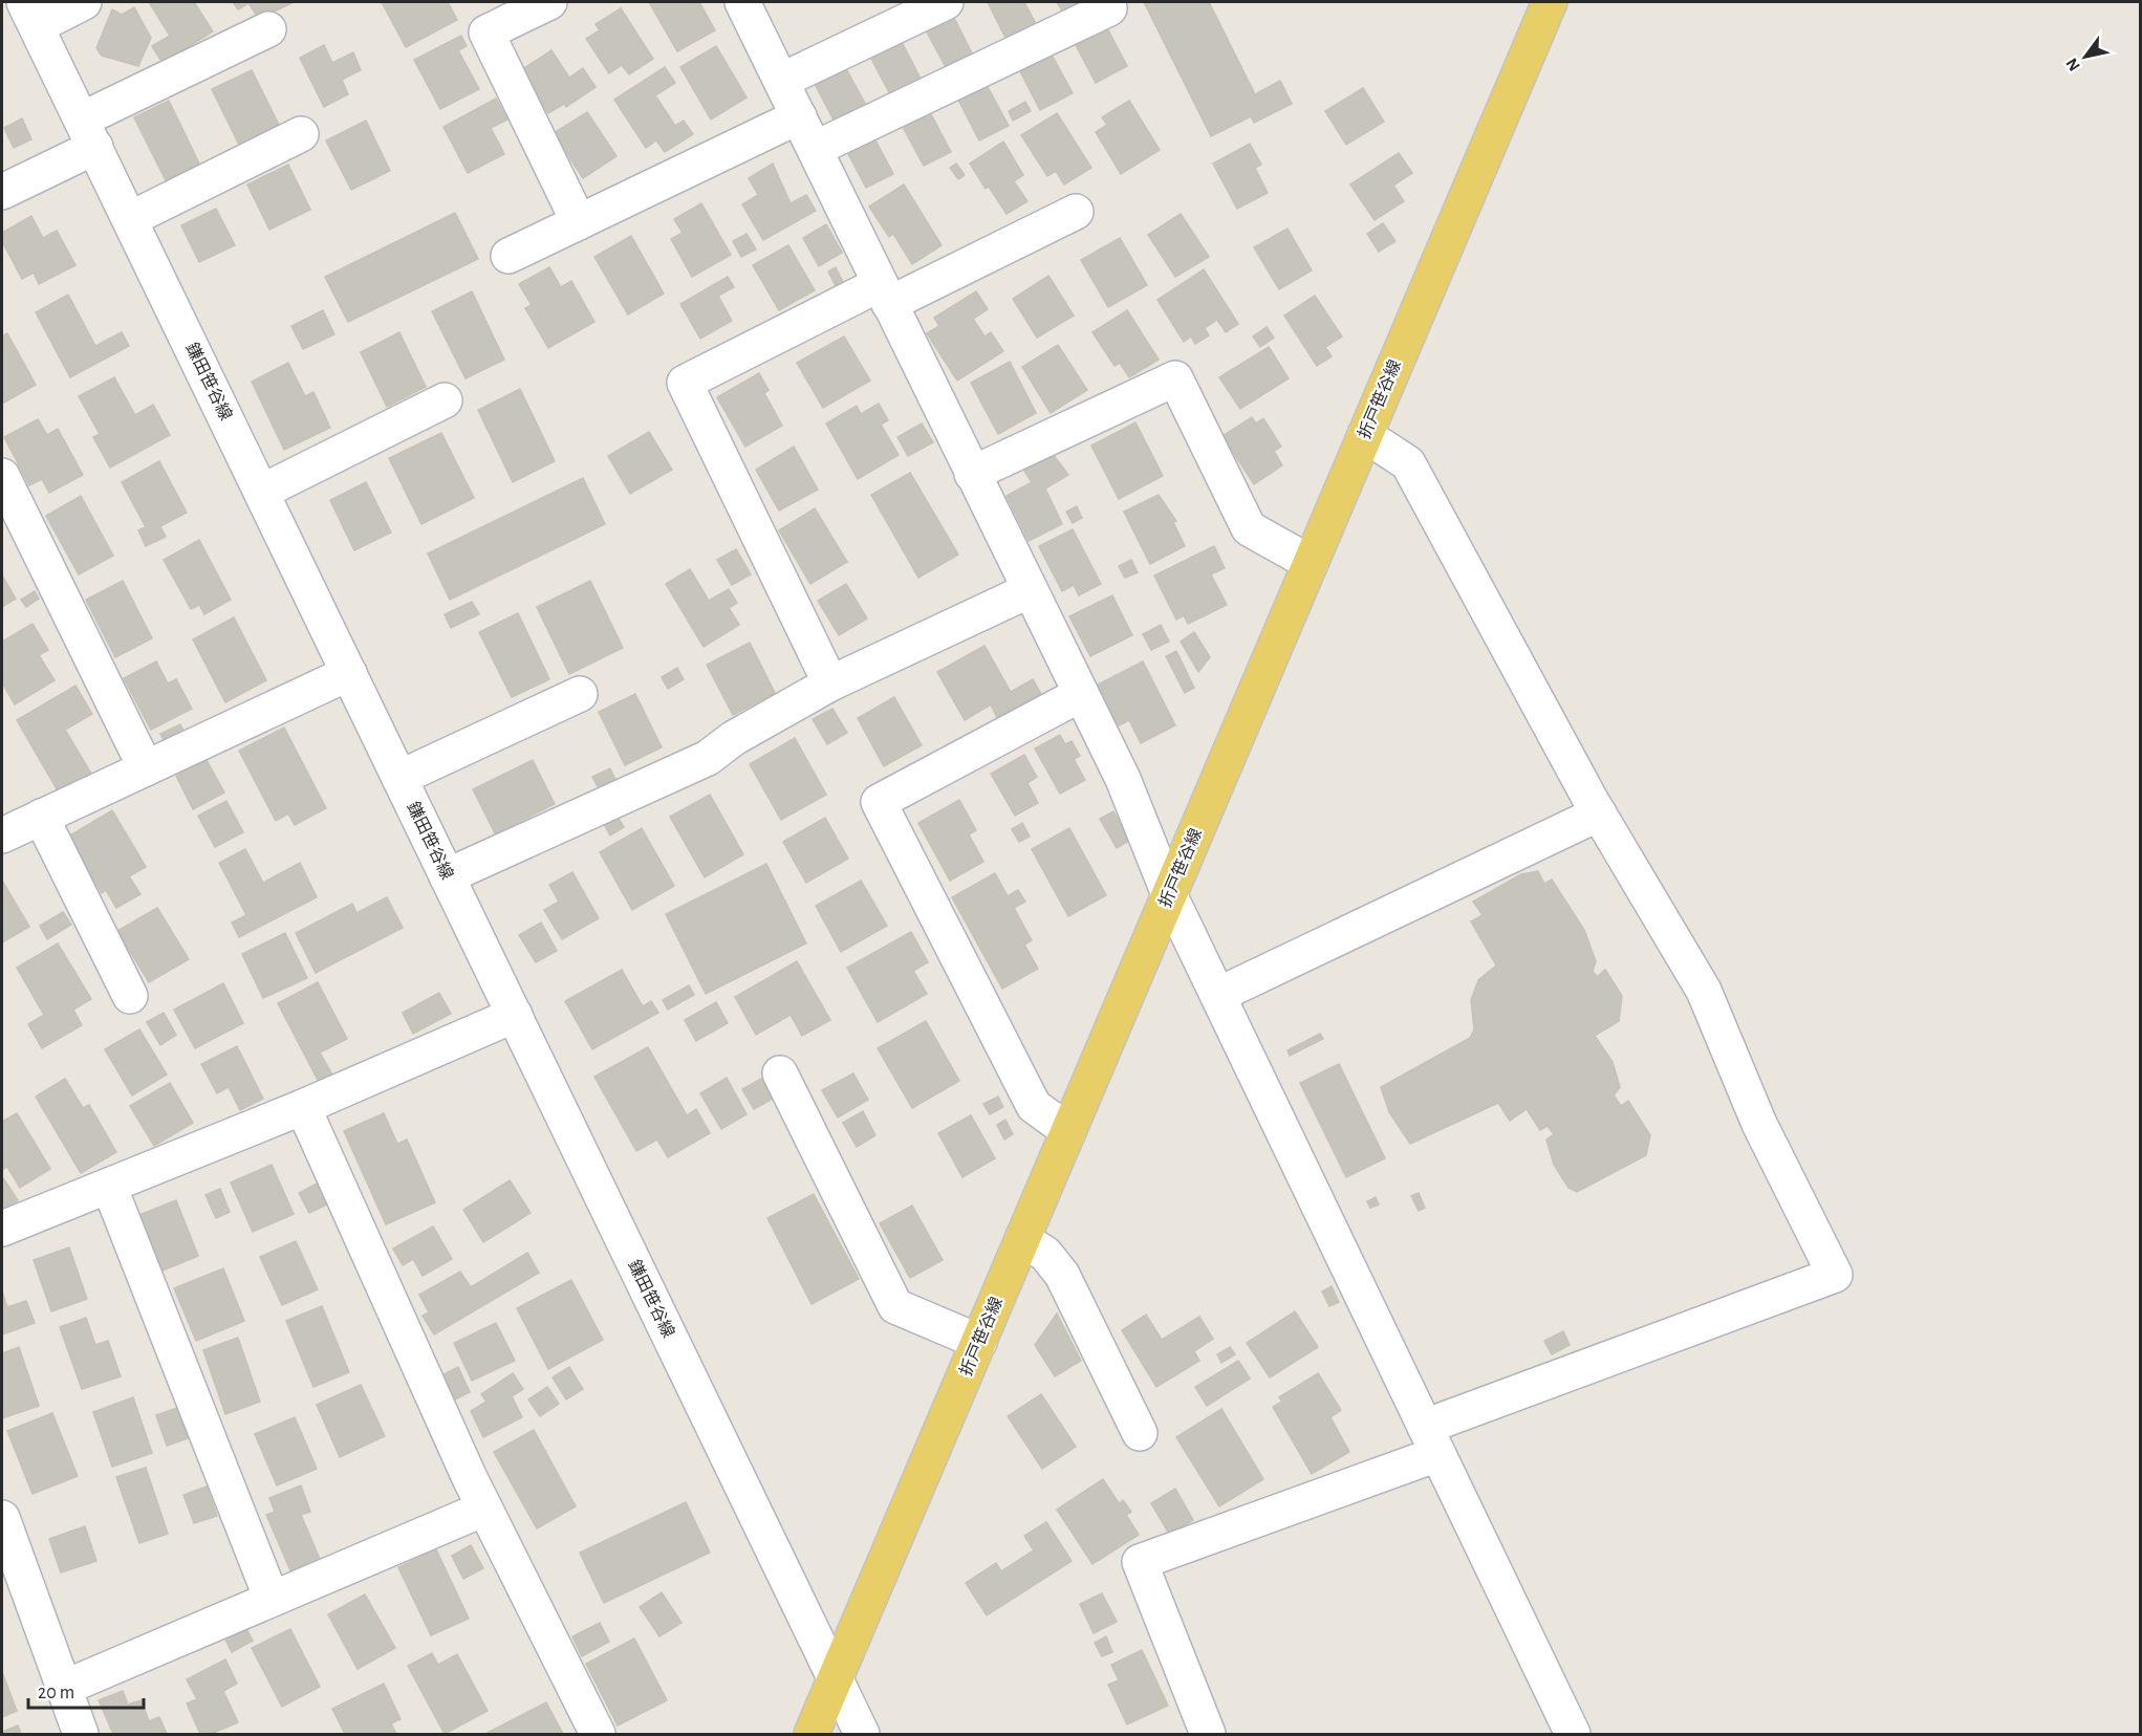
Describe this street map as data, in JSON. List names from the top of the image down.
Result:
{
  "streets": {
    "main road": ["折戸笹谷線"],
    "street": ["鎌田笹谷線"]
  },
  "crossings": [
    ["鎌田笹谷線", "折戸笹谷線"]
  ],
  "scale_bar": "20 m",
  "north": "bottom left"
}
